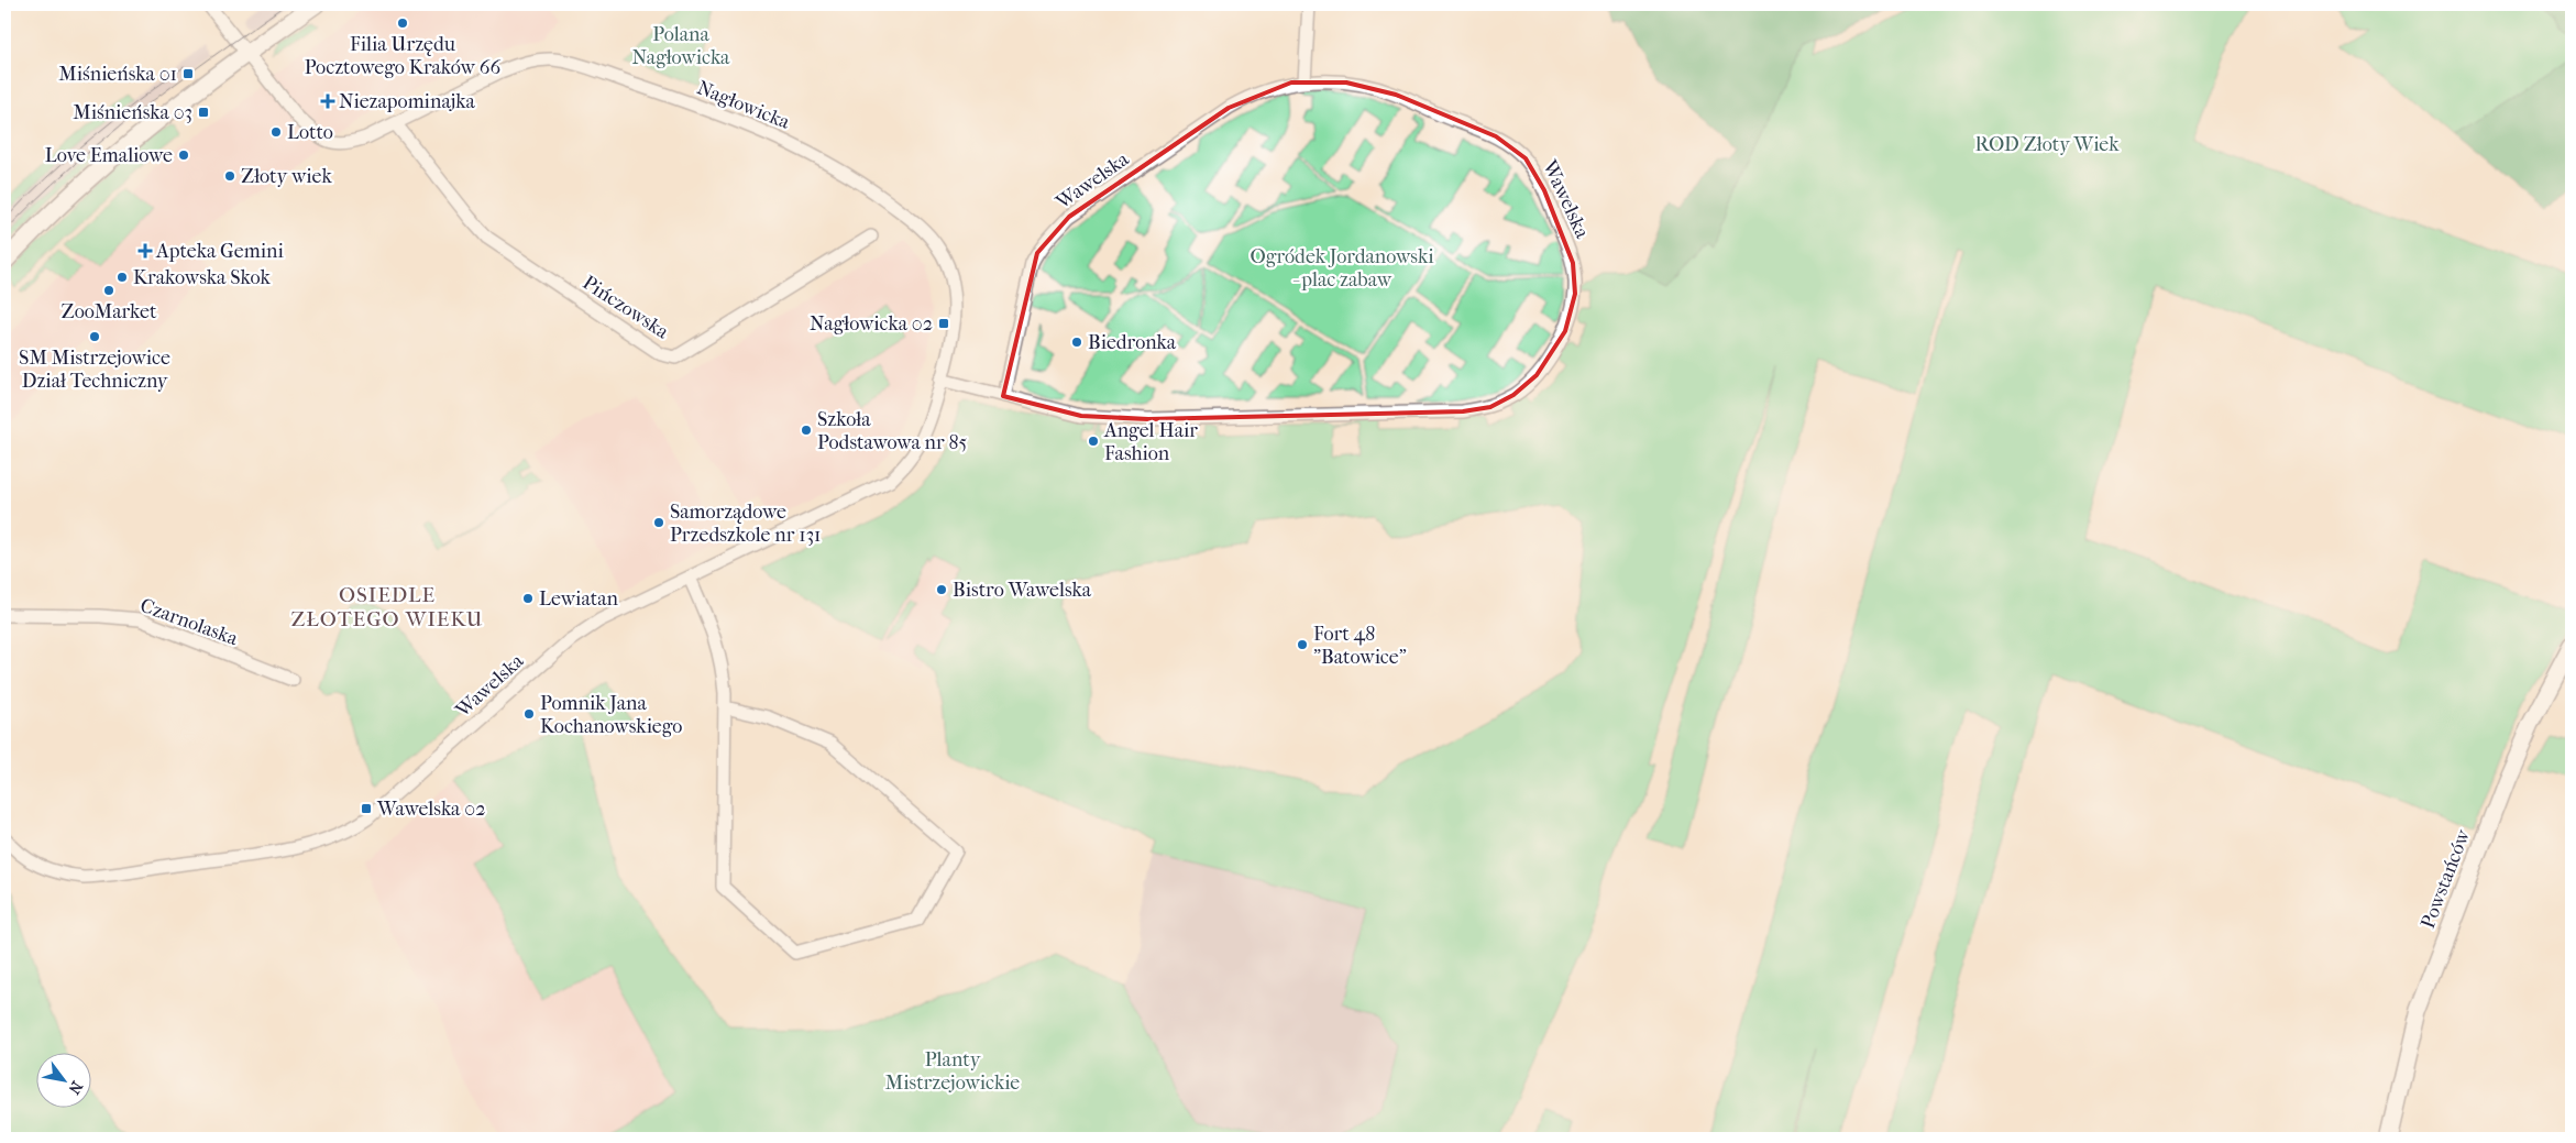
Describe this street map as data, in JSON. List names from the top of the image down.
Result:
{
  "streets": {
    "street": [
      "Nagłowicka",
      "Wawelska",
      "Pińczowska",
      "Czarnolaska",
      "Powstańców"
    ]
  },
  "crossings": [
    ["Nagłowicka", "Wawelska"],
    ["Nagłowicka", "Pińczowska"]
  ],
  "districts": ["OSIEDLE ZŁOTEGO WIEKU"],
  "parks": [
    "Polana Nagłowicka",
    "ROD Złoty Wiek",
    "Ogródek Jordanowski - plac zabaw",
    "Planty Mistrzejowickie"
  ],
  "places": {
    "other": [
      "Filia Urzędu Pocztowego Kraków 66",
      "Lotto",
      "Love Emaliowe",
      "Złoty wiek",
      "Krakowska Skok",
      "ZooMarket",
      "SM Mistrzejowice Dział Techniczny",
      "Biedronka",
      "Szkoła Podstawowa nr 85",
      "Angel Hair Fashion",
      "Samorządowe Przedszkole nr 131",
      "Bistro Wawelska",
      "Lewiatan",
      "Fort 48 \"Batowice\"",
      "Pomnik Jana Kochanowskiego"
    ],
    "transit": [
      "Miśnieńska 01",
      "Miśnieńska 03",
      "Nagłowicka 02",
      "Wawelska 02"
    ],
    "health": ["Niezapominajka", "Apteka Gemini"]
  },
  "north": "bottom right"
}
